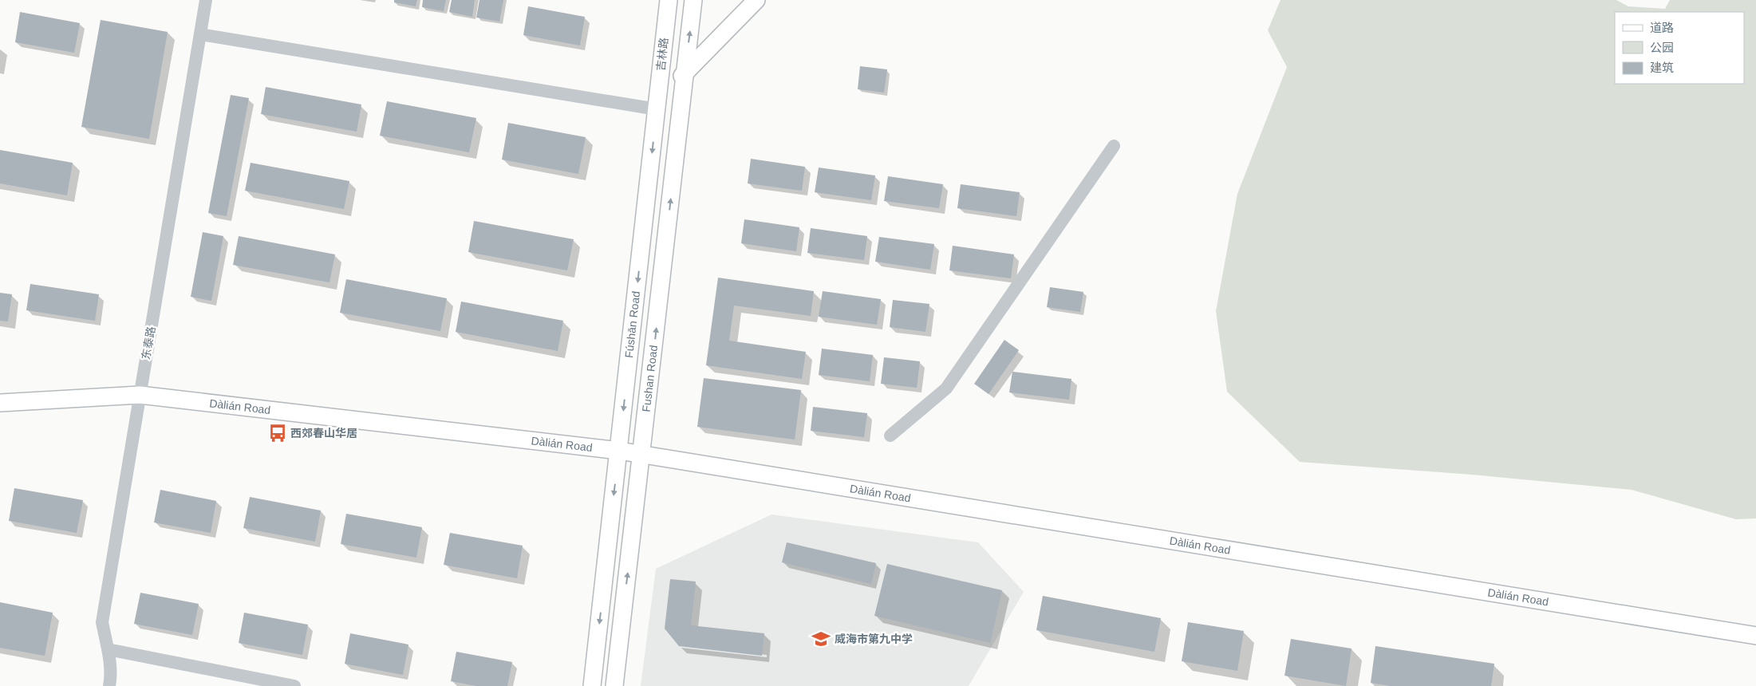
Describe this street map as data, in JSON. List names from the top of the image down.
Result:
{
  "streets": {
    "main road": [
      "吉林路",
      "Fúshān Road",
      "Fushan Road",
      "Dàlián Road"
    ],
    "street": ["东泰路"]
  },
  "crossings": [
    ["吉林路", "Fúshān Road"],
    ["Fúshān Road", "Dàlián Road"],
    ["东泰路", "Dàlián Road"],
    ["Fushan Road", "Dàlián Road"]
  ],
  "one_way": ["Fúshān Road", "Fushan Road"],
  "places": {
    "bus stop": ["西郊春山华居"],
    "school or university": ["威海市第九中学"]
  },
  "legend": ["道路", "公园", "建筑"]
}
